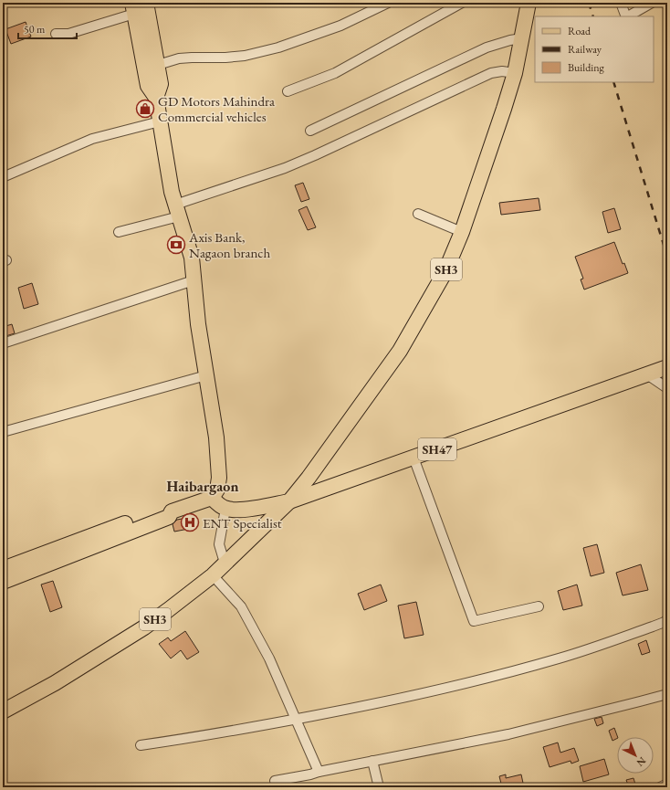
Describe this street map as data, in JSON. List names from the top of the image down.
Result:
{
  "streets": {
    "main road": ["SH3", "SH47"]
  },
  "crossings": [
    ["SH3", "SH47"]
  ],
  "districts": ["Haibargaon"],
  "places": {
    "shop": ["GD Motors Mahindra Commercial vehicles"],
    "bank": ["Axis Bank, Nagaon branch"],
    "hospital": ["ENT Specialist"]
  },
  "legend": ["Road", "Railway", "Building"],
  "scale_bar": "50 m",
  "north": "bottom right"
}
